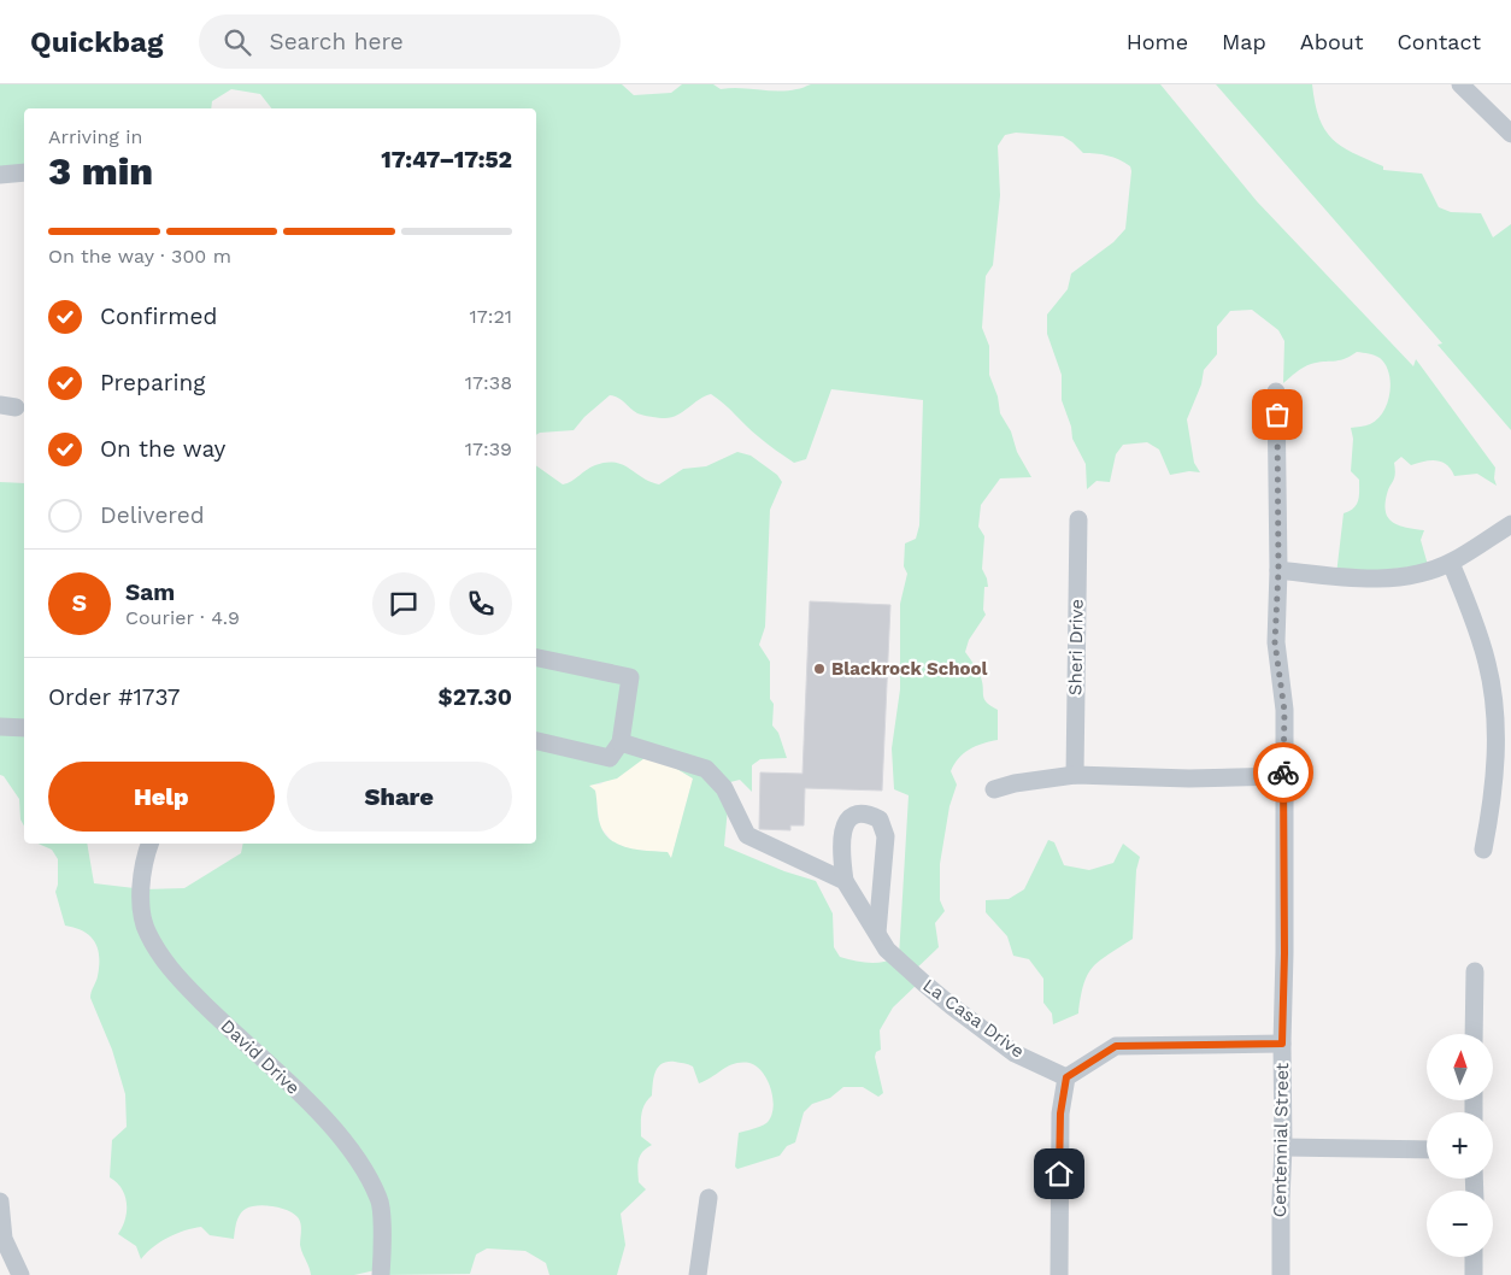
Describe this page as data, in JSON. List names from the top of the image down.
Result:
{
  "streets": {
    "street": [
      "Sheri Drive",
      "La Casa Drive",
      "David Drive",
      "Centennial Street"
    ]
  },
  "places": ["Blackrock School"],
  "north": "top",
  "page": {
    "header": "Quickbag",
    "search": "Search here",
    "nav": [
      "Home",
      "Map",
      "About",
      "Contact"
    ],
    "heading": ["3 min", "Arriving in", "17:47–17:52"],
    "panel": [
      "Sam",
      "Courier · 4.9",
      "Order #1737",
      "$27.30"
    ],
    "bar": "On the way · 300 m",
    "list": [
      ["Confirmed", "17:21"],
      ["Preparing", "17:38"],
      ["On the way", "17:39"],
      "Delivered"
    ],
    "round": "S",
    "buttons": ["Help", "Share"],
    "map_buttons": ["+", "−"]
  }
}
